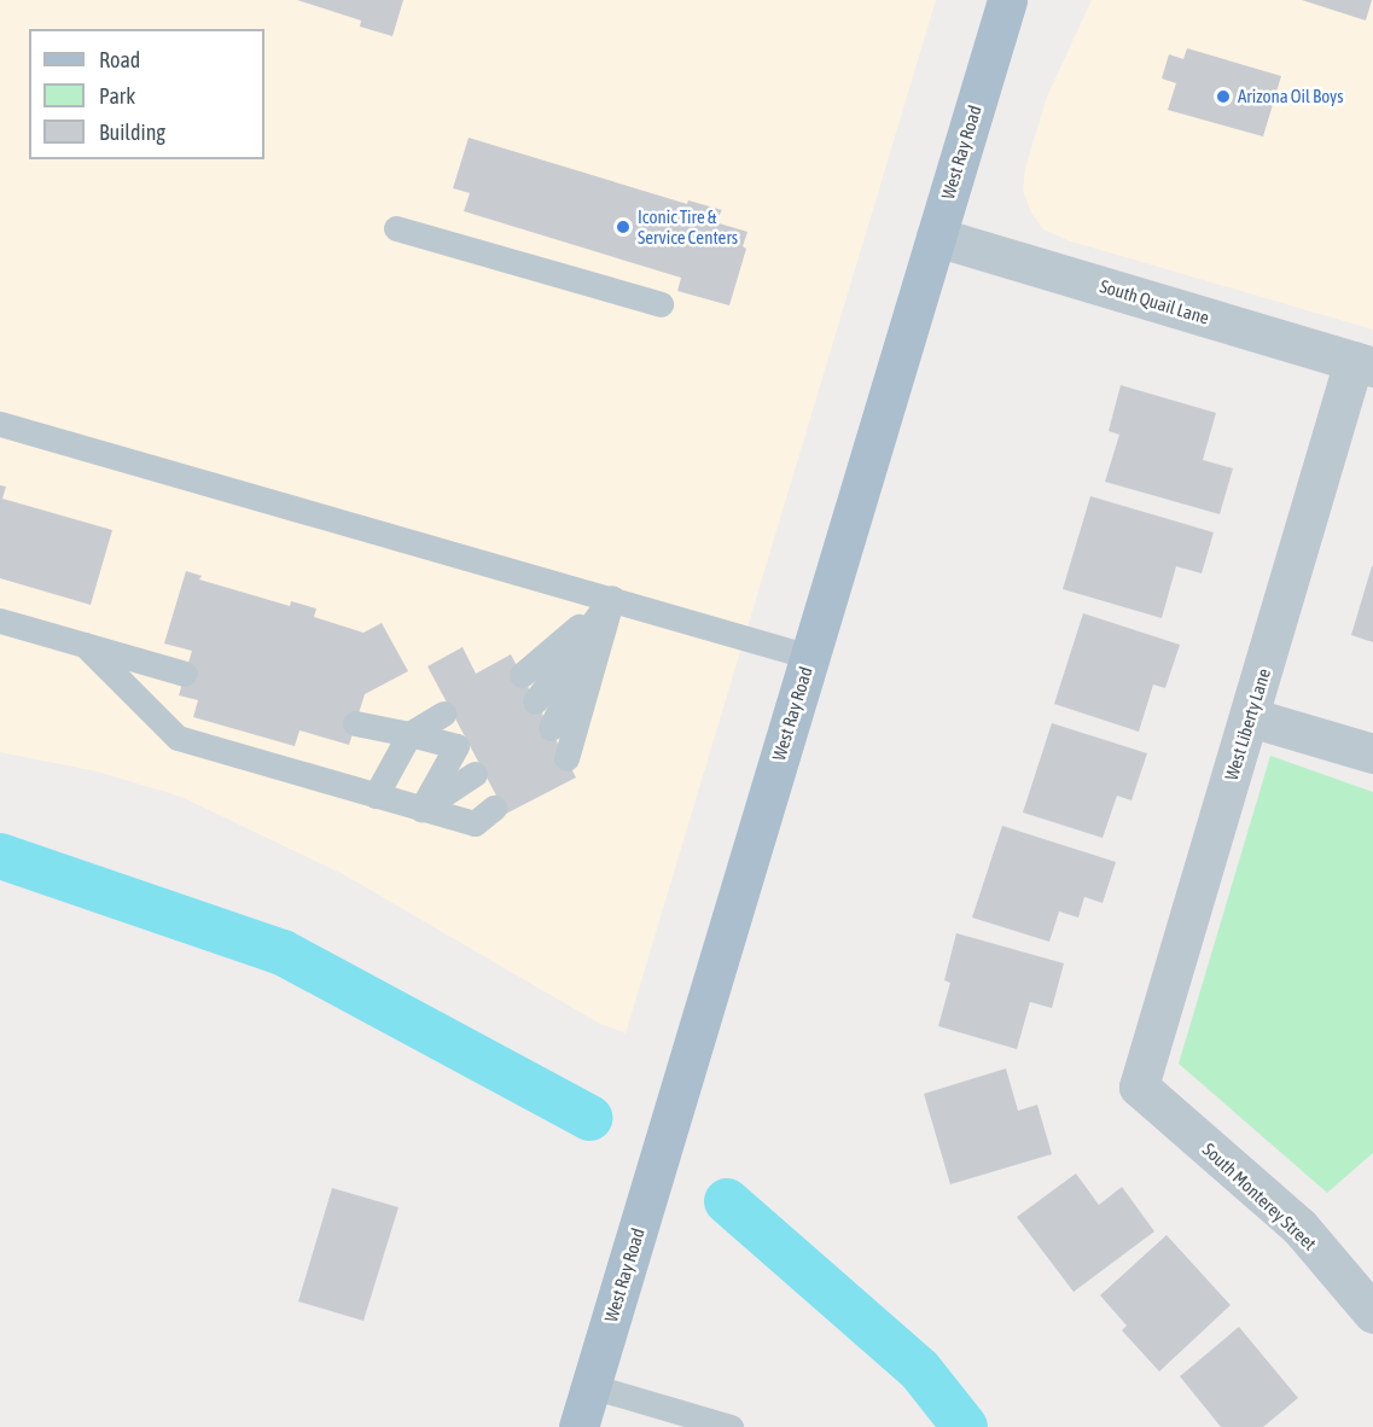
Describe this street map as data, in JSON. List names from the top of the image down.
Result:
{
  "streets": {
    "main road": ["West Ray Road"],
    "street": ["South Quail Lane", "West Liberty Lane", "South Monterey Street"]
  },
  "crossings": [
    ["West Ray Road", "South Quail Lane"],
    ["South Quail Lane", "West Liberty Lane"],
    ["West Liberty Lane", "South Monterey Street"]
  ],
  "places": ["Arizona Oil Boys", "Iconic Tire & Service Centers"],
  "legend": ["Road", "Park", "Building"]
}
